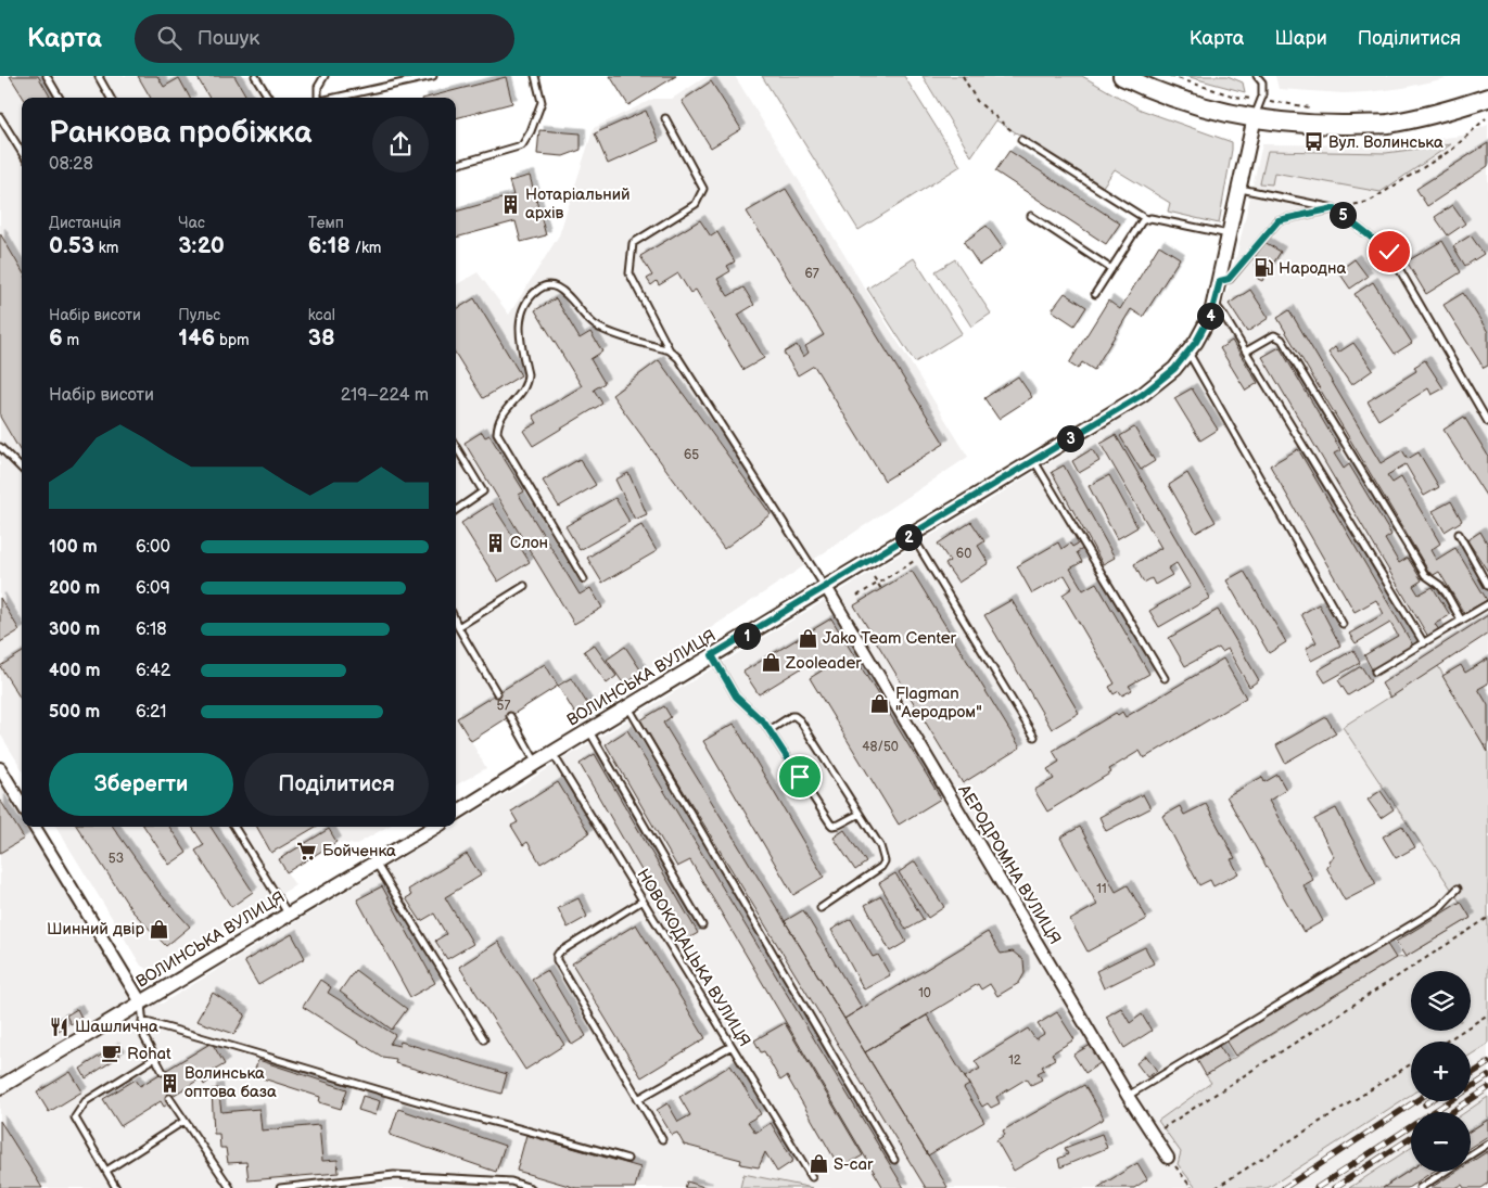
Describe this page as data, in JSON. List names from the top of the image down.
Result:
{
  "streets": {
    "street": ["ВОЛИНСЬКА ВУЛИЦЯ", "АЕРОДРОМНА ВУЛИЦЯ"],
    "lane": ["НОВОКОДАЦЬКА ВУЛИЦЯ"]
  },
  "crossings": [
    ["ВОЛИНСЬКА ВУЛИЦЯ", "АЕРОДРОМНА ВУЛИЦЯ"],
    ["ВОЛИНСЬКА ВУЛИЦЯ", "НОВОКОДАЦЬКА ВУЛИЦЯ"]
  ],
  "places": {
    "bus stop": ["Вул. Волинська"],
    "building": ["Нотаріальний архів", "Слон", "Волинська оптова база"],
    "fuel station": ["Народна"],
    "shop": [
      "Jako Team Center",
      "Zooleader",
      "Flagman \"Аеродром\"",
      "Шинний двір",
      "S-car"
    ],
    "supermarket": ["Бойченка"],
    "restaurant": ["Шашлична"],
    "cafe": ["Rohat"]
  },
  "house_numbers": [
    "67",
    "65",
    "60",
    "57",
    "48/50",
    "53",
    "11",
    "10",
    "12"
  ],
  "page": {
    "header": "Карта",
    "search": "Пошук",
    "nav": ["Карта", "Шари", "Поділитися"],
    "heading": ["Ранкова пробіжка", "08:28"],
    "stats": [
      ["Дистанція", "0.53 km"],
      ["Час", "3:20"],
      ["Темп", "6:18 /km"],
      ["Набір висоти", "6 m"],
      ["Пульс", "146 bpm"],
      ["kcal", "38"]
    ],
    "pins": [
      "5",
      "4",
      "3",
      "2",
      "1"
    ],
    "chart": ["Набір висоти", "219–224 m"],
    "list": [
      {
        "name": "100 m",
        "note": "6:00"
      },
      {
        "name": "200 m",
        "note": "6:09"
      },
      {
        "name": "300 m",
        "note": "6:18"
      },
      {
        "name": "400 m",
        "note": "6:42"
      },
      {
        "name": "500 m",
        "note": "6:21"
      }
    ],
    "buttons": ["Зберегти", "Поділитися"],
    "map_buttons": ["+", "−"]
  }
}
